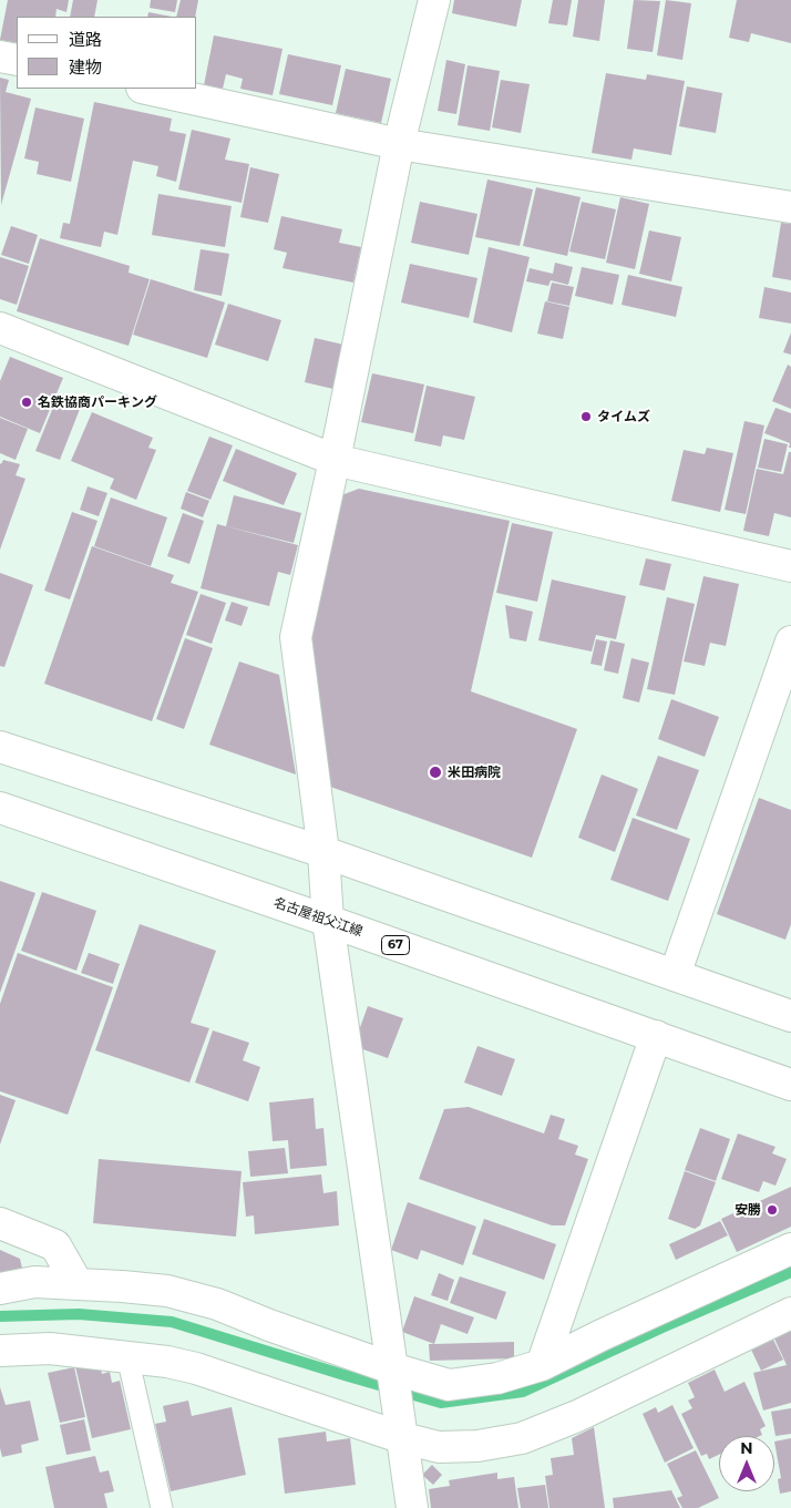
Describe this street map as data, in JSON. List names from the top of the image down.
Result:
{
  "streets": {
    "street": ["名古屋祖父江線", "67"]
  },
  "places": [
    "名鉄協商パーキング",
    "タイムズ",
    "米田病院",
    "安勝"
  ],
  "legend": ["道路", "建物"],
  "north": "top"
}
